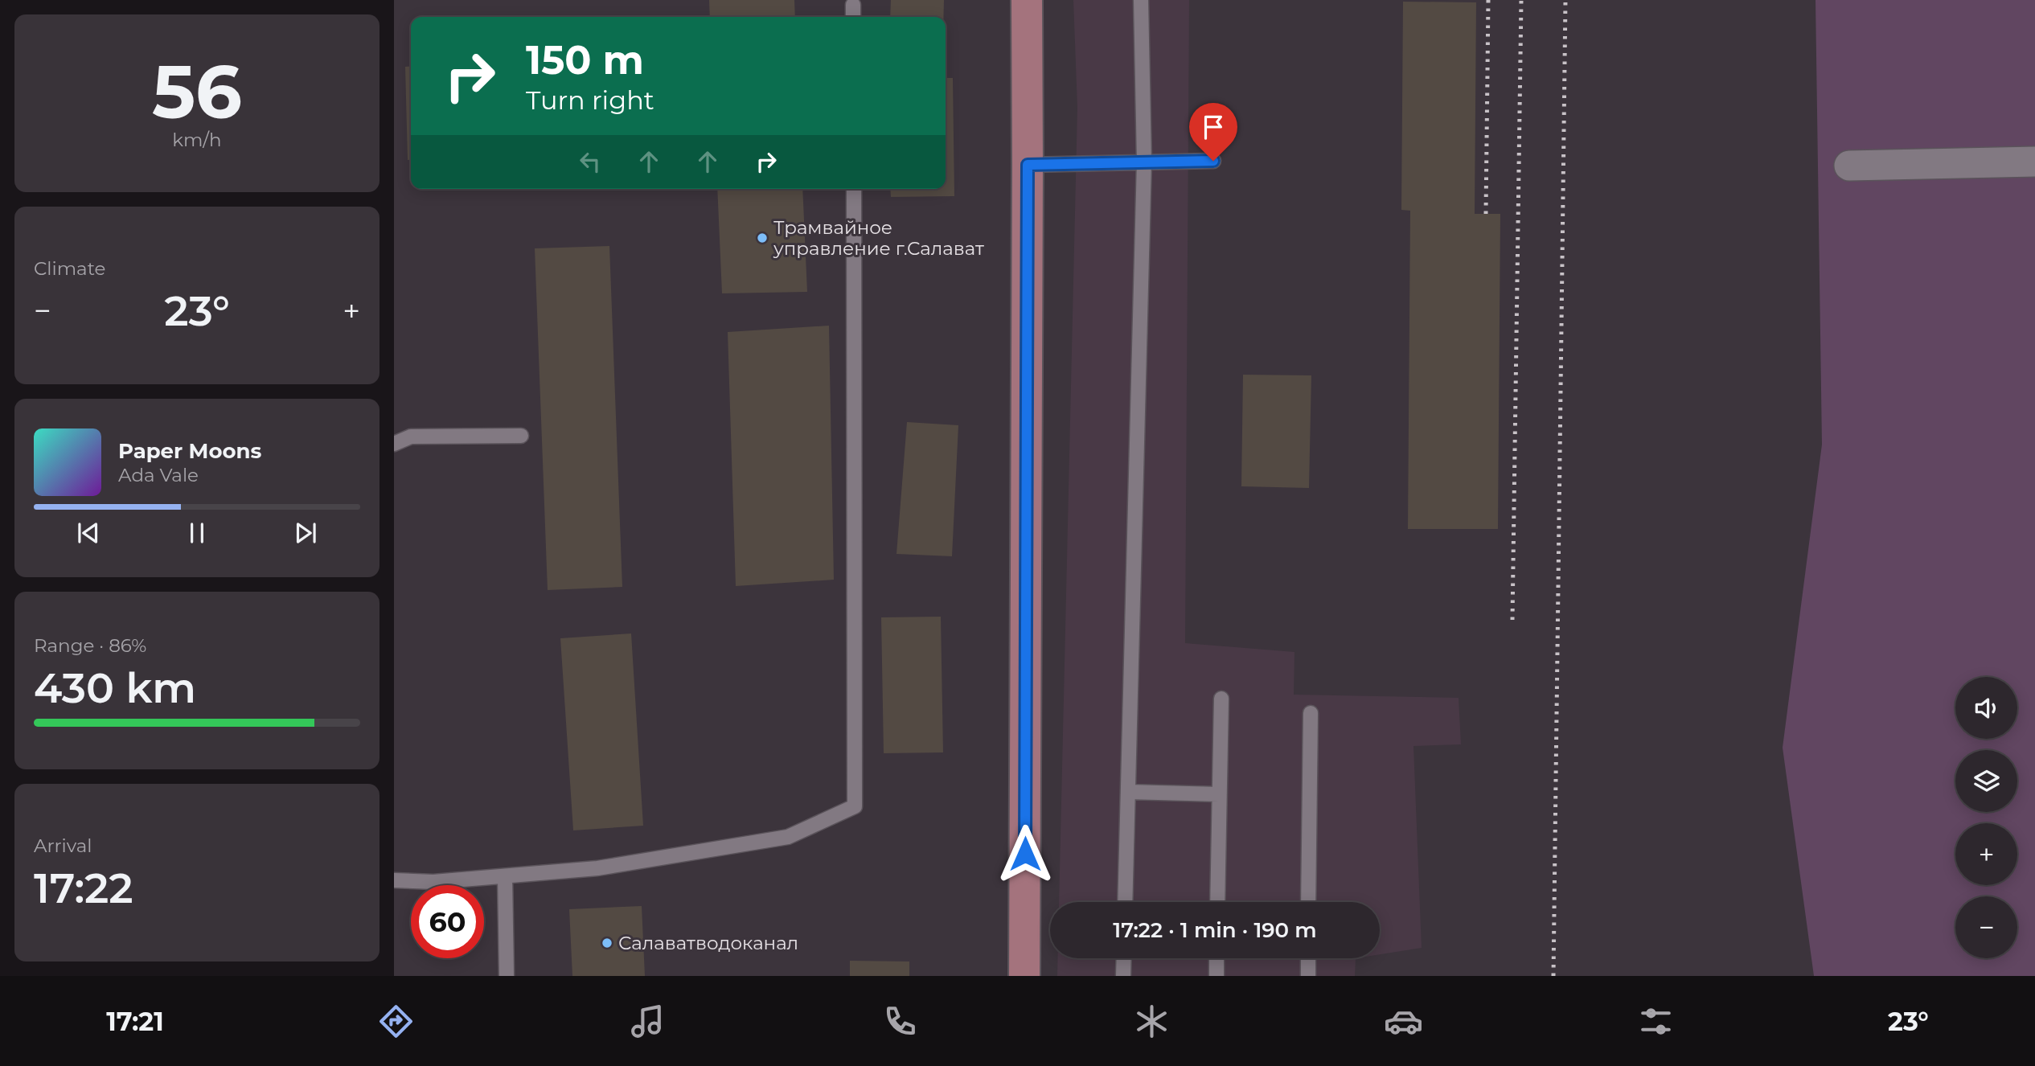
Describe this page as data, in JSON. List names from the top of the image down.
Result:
{
  "places": ["Трамвайное управление г.Салават", "Салаватводоканал"],
  "page": {
    "tile": [
      ["56", "km/h"],
      "Climate",
      ["Range · 86%", "430 km"],
      ["Arrival", "17:22"]
    ],
    "turn": ["150 m", "Turn right"],
    "heat": ["−", "23°", "+"],
    "song": ["Paper Moons", "Ada Vale"],
    "map_buttons": ["+", "−"],
    "limit": "60",
    "trip": "17:22 · 1 min · 190 m",
    "tabs": ["17:21", "23°"]
  }
}
